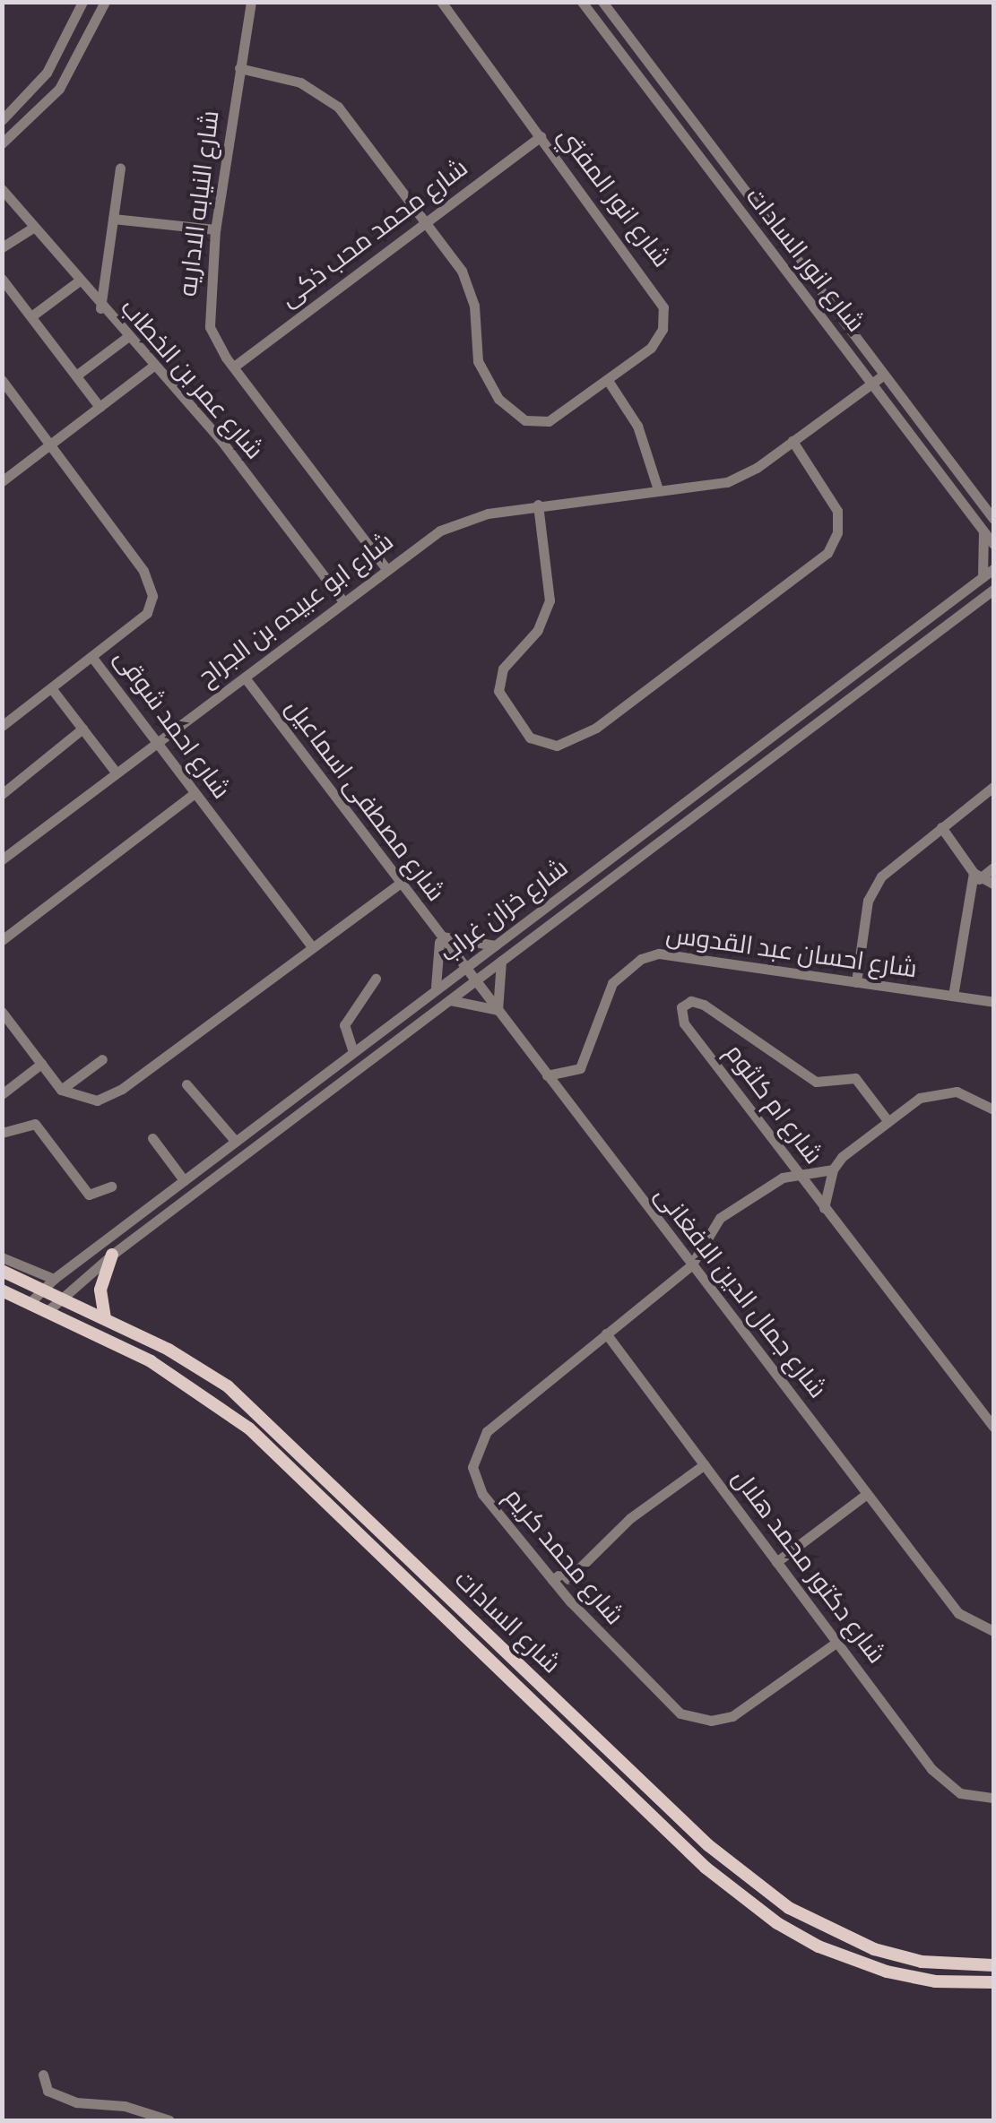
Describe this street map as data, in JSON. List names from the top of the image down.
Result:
{
  "streets": {
    "main road": ["شارع السادات"],
    "street": [
      "شارع انور المفتي",
      "شارع النيابه الاداريه",
      "شارع محمد محب ذكى",
      "شارع انور السادات",
      "شارع عمر بن الخطاب",
      "شارع ابو عبيده بن الجراح",
      "شارع احمد شوقى",
      "شارع مصطفى اسماعيل",
      "شارع خزان غراب",
      "شارع احسان عبد القدوس",
      "شارع ام كلثوم",
      "شارع جمال الدين الافغانى",
      "شارع محمد كريم",
      "شارع دكتور محمد هلال"
    ]
  },
  "crossings": [
    ["شارع انور المفتي", "شارع النيابه الاداريه"],
    ["شارع انور المفتي", "شارع محمد محب ذكى"],
    ["شارع النيابه الاداريه", "شارع محمد محب ذكى"],
    ["شارع النيابه الاداريه", "شارع ابو عبيده بن الجراح"],
    ["شارع انور السادات", "شارع ابو عبيده بن الجراح"],
    ["شارع عمر بن الخطاب", "شارع ابو عبيده بن الجراح"],
    ["شارع ابو عبيده بن الجراح", "شارع احمد شوقى"],
    ["شارع ابو عبيده بن الجراح", "شارع مصطفى اسماعيل"],
    ["شارع مصطفى اسماعيل", "شارع خزان غراب"],
    ["شارع مصطفى اسماعيل", "شارع جمال الدين الافغانى"],
    ["شارع خزان غراب", "شارع جمال الدين الافغانى"],
    ["شارع خزان غراب", "شارع السادات"],
    ["شارع احسان عبد القدوس", "شارع جمال الدين الافغانى"],
    ["شارع جمال الدين الافغانى", "شارع محمد كريم"],
    ["شارع محمد كريم", "شارع دكتور محمد هلال"]
  ]
}
